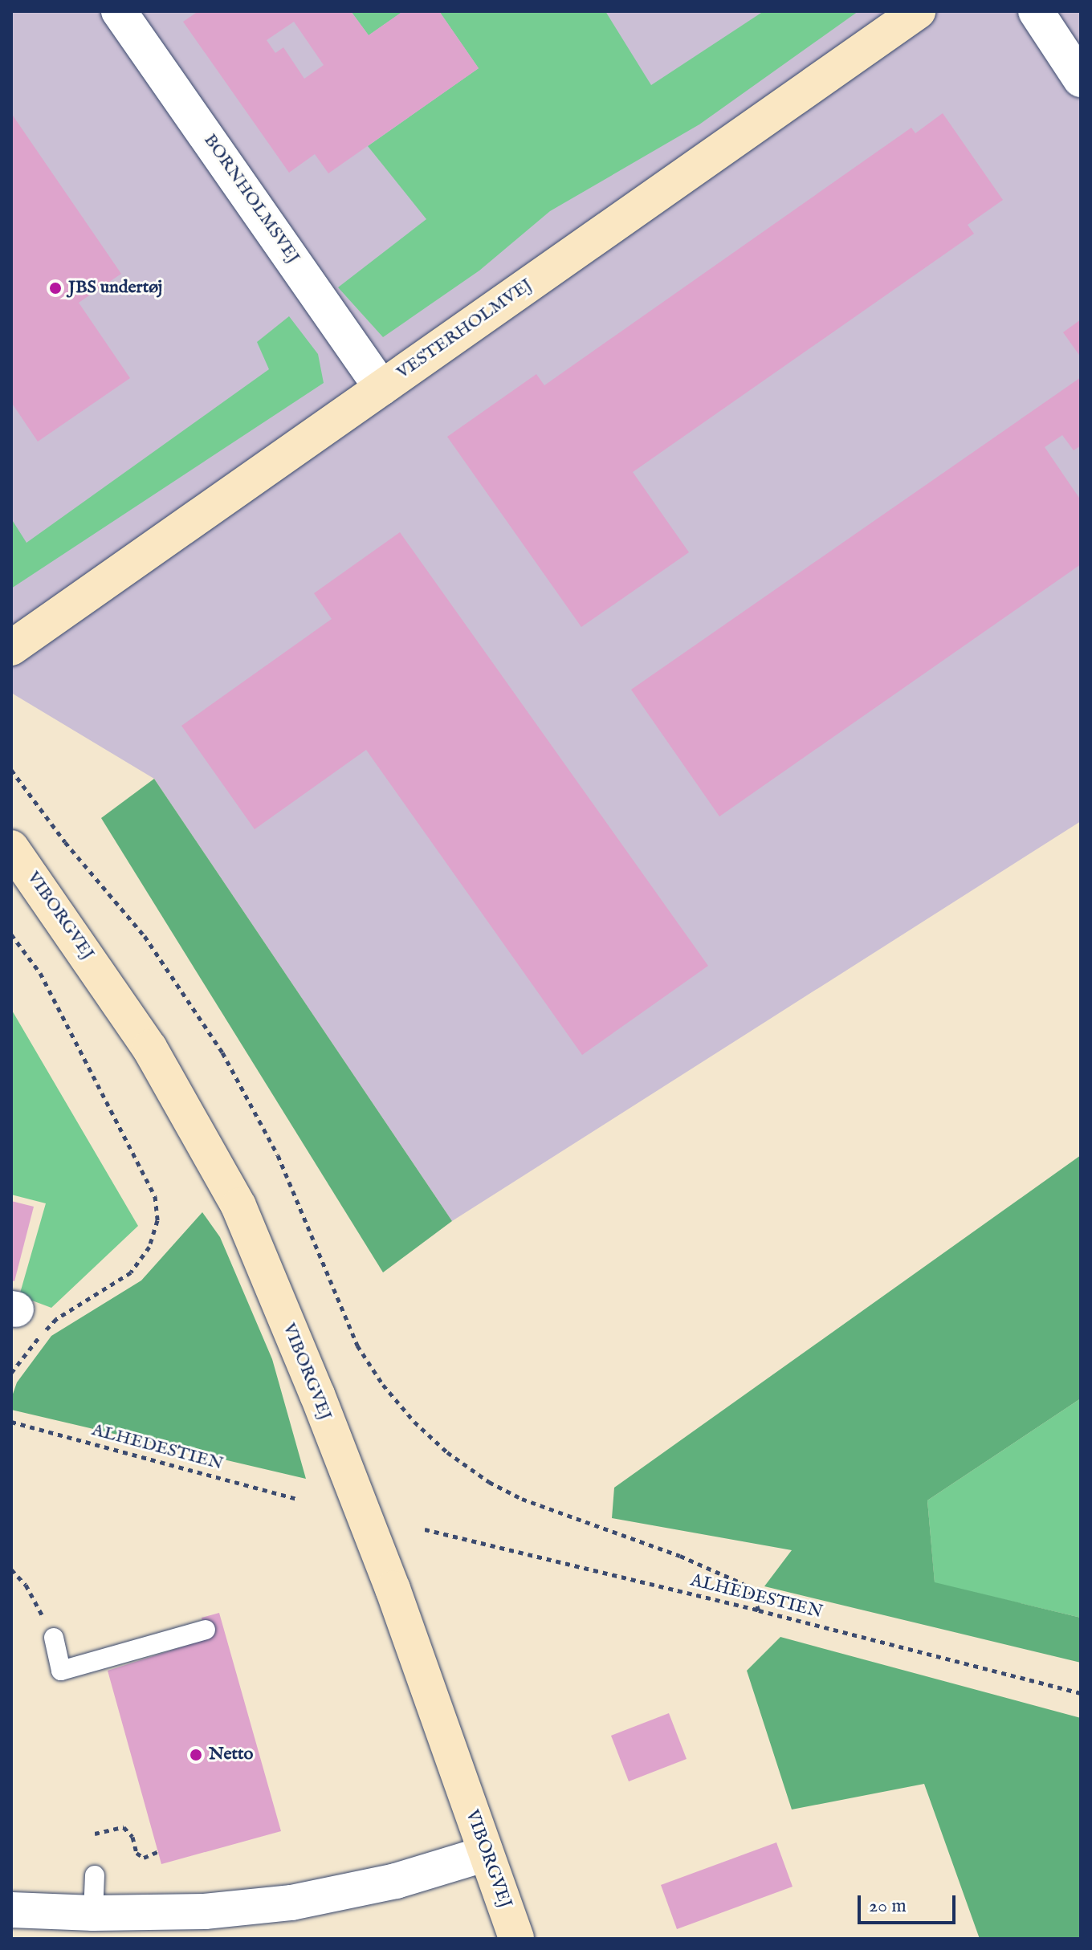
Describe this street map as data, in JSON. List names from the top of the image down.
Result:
{
  "streets": {
    "street": ["BORNHOLMSVEJ", "VESTERHOLMVEJ", "VIBORGVEJ"],
    "path": ["ALHEDESTIEN"]
  },
  "crossings": [
    ["BORNHOLMSVEJ", "VESTERHOLMVEJ"]
  ],
  "places": ["JBS undertøj", "Netto"],
  "scale_bar": "20 m"
}
